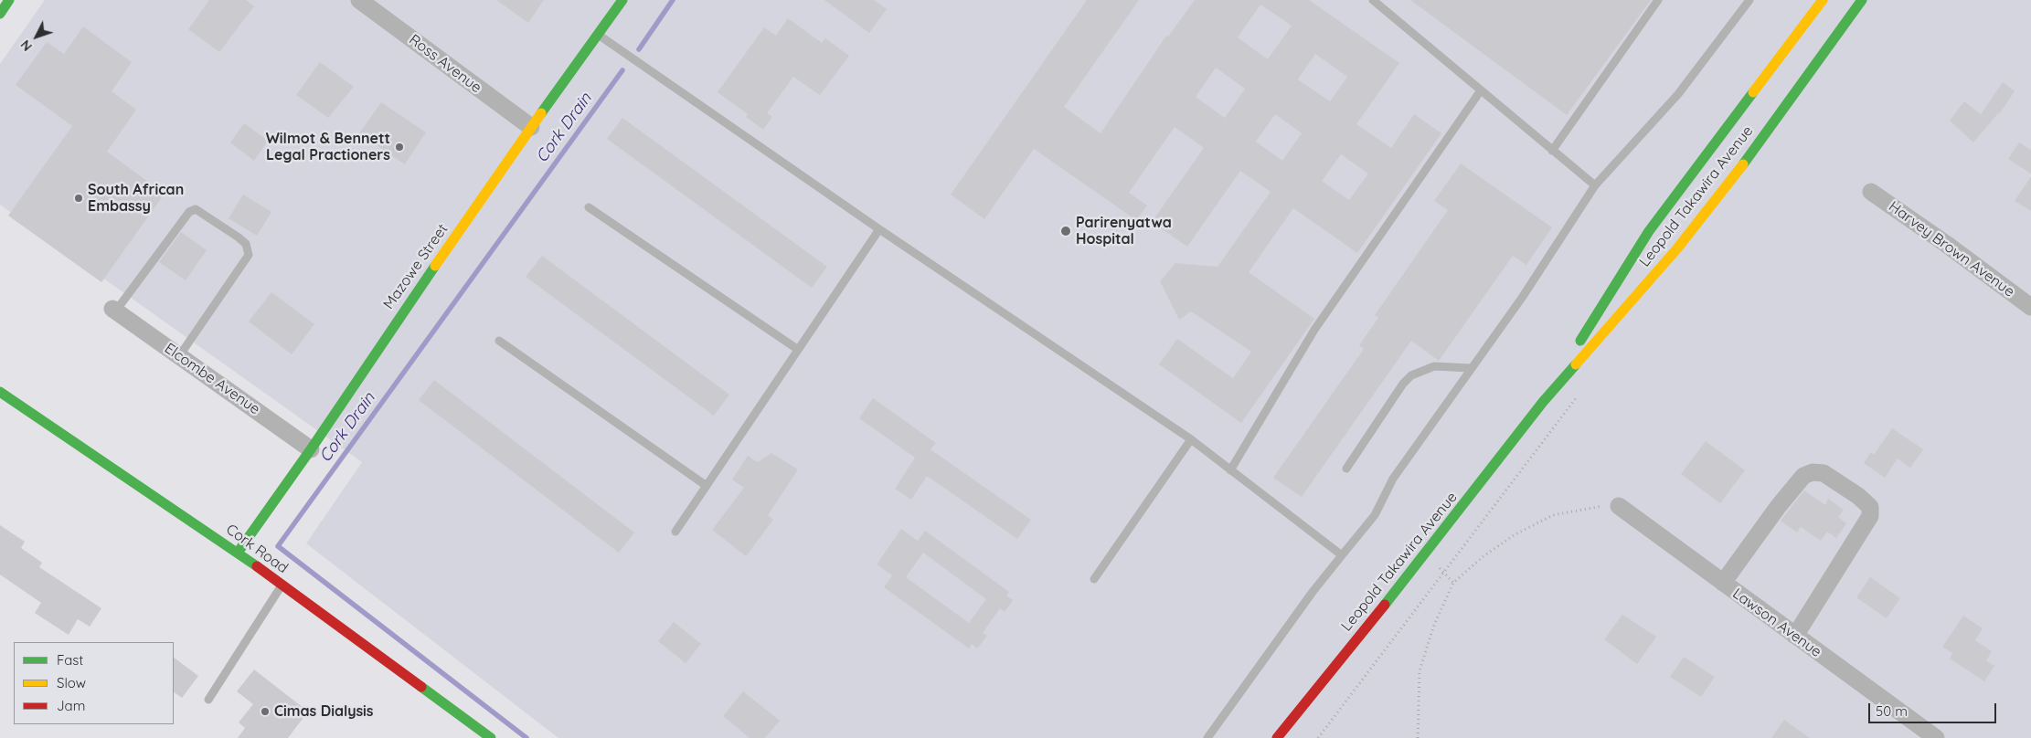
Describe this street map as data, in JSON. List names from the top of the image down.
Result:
{
  "streets": {
    "main road": ["Leopold Takawira Avenue", "Mazowe Street", "Cork Road"],
    "street": [
      "Ross Avenue",
      "Harvey Brown Avenue",
      "Elcombe Avenue",
      "Lawson Avenue"
    ]
  },
  "crossings": [
    ["Ross Avenue", "Mazowe Street"],
    ["Mazowe Street", "Elcombe Avenue"],
    ["Mazowe Street", "Cork Road"]
  ],
  "water": ["Cork Drain"],
  "places": [
    "Wilmot & Bennett Legal Practioners",
    "South African Embassy",
    "Parirenyatwa Hospital",
    "Cimas Dialysis"
  ],
  "legend": ["Fast", "Slow", "Jam"],
  "scale_bar": "50 m",
  "north": "bottom left"
}
